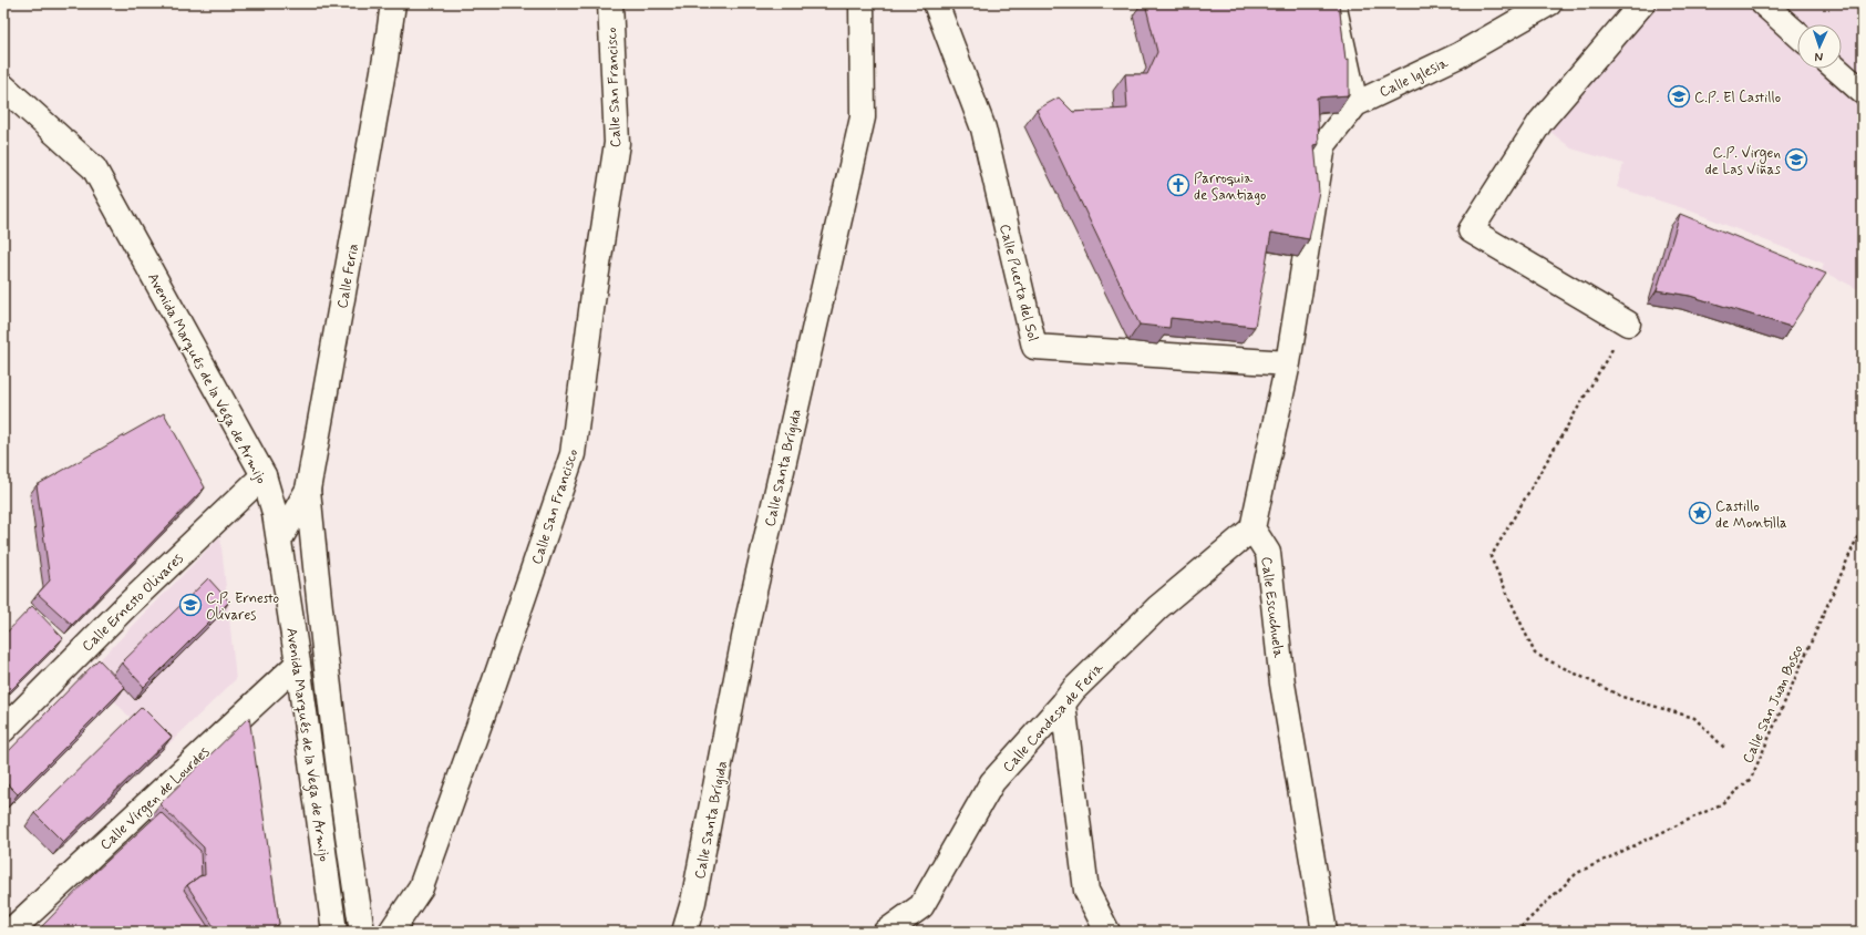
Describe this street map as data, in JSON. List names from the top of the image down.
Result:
{
  "streets": {
    "street": [
      "Calle Iglesia",
      "Calle San Francisco",
      "Calle Feria",
      "Calle Puerta del Sol",
      "Avenida Marqués de la Vega de Armijo",
      "Calle Santa Brígida",
      "Calle Ernesto Olivares",
      "Calle Escuchuela",
      "Calle Condesa de Feria",
      "Calle Virgen de Lourdes"
    ],
    "path": ["Calle San Juan Bosco"]
  },
  "crossings": [
    ["Calle Iglesia", "Calle Puerta del Sol"],
    ["Calle Feria", "Avenida Marqués de la Vega de Armijo"],
    ["Avenida Marqués de la Vega de Armijo", "Calle Ernesto Olivares"],
    ["Avenida Marqués de la Vega de Armijo", "Calle Virgen de Lourdes"],
    ["Calle Escuchuela", "Calle Condesa de Feria"]
  ],
  "places": {
    "school or university": ["C.P. El Castillo", "C.P. Virgen de Las Viñas", "C.P. Ernesto Olivares"],
    "church": ["Parroquia de Santiago"],
    "place": ["Castillo de Montilla"]
  },
  "north": "bottom"
}
